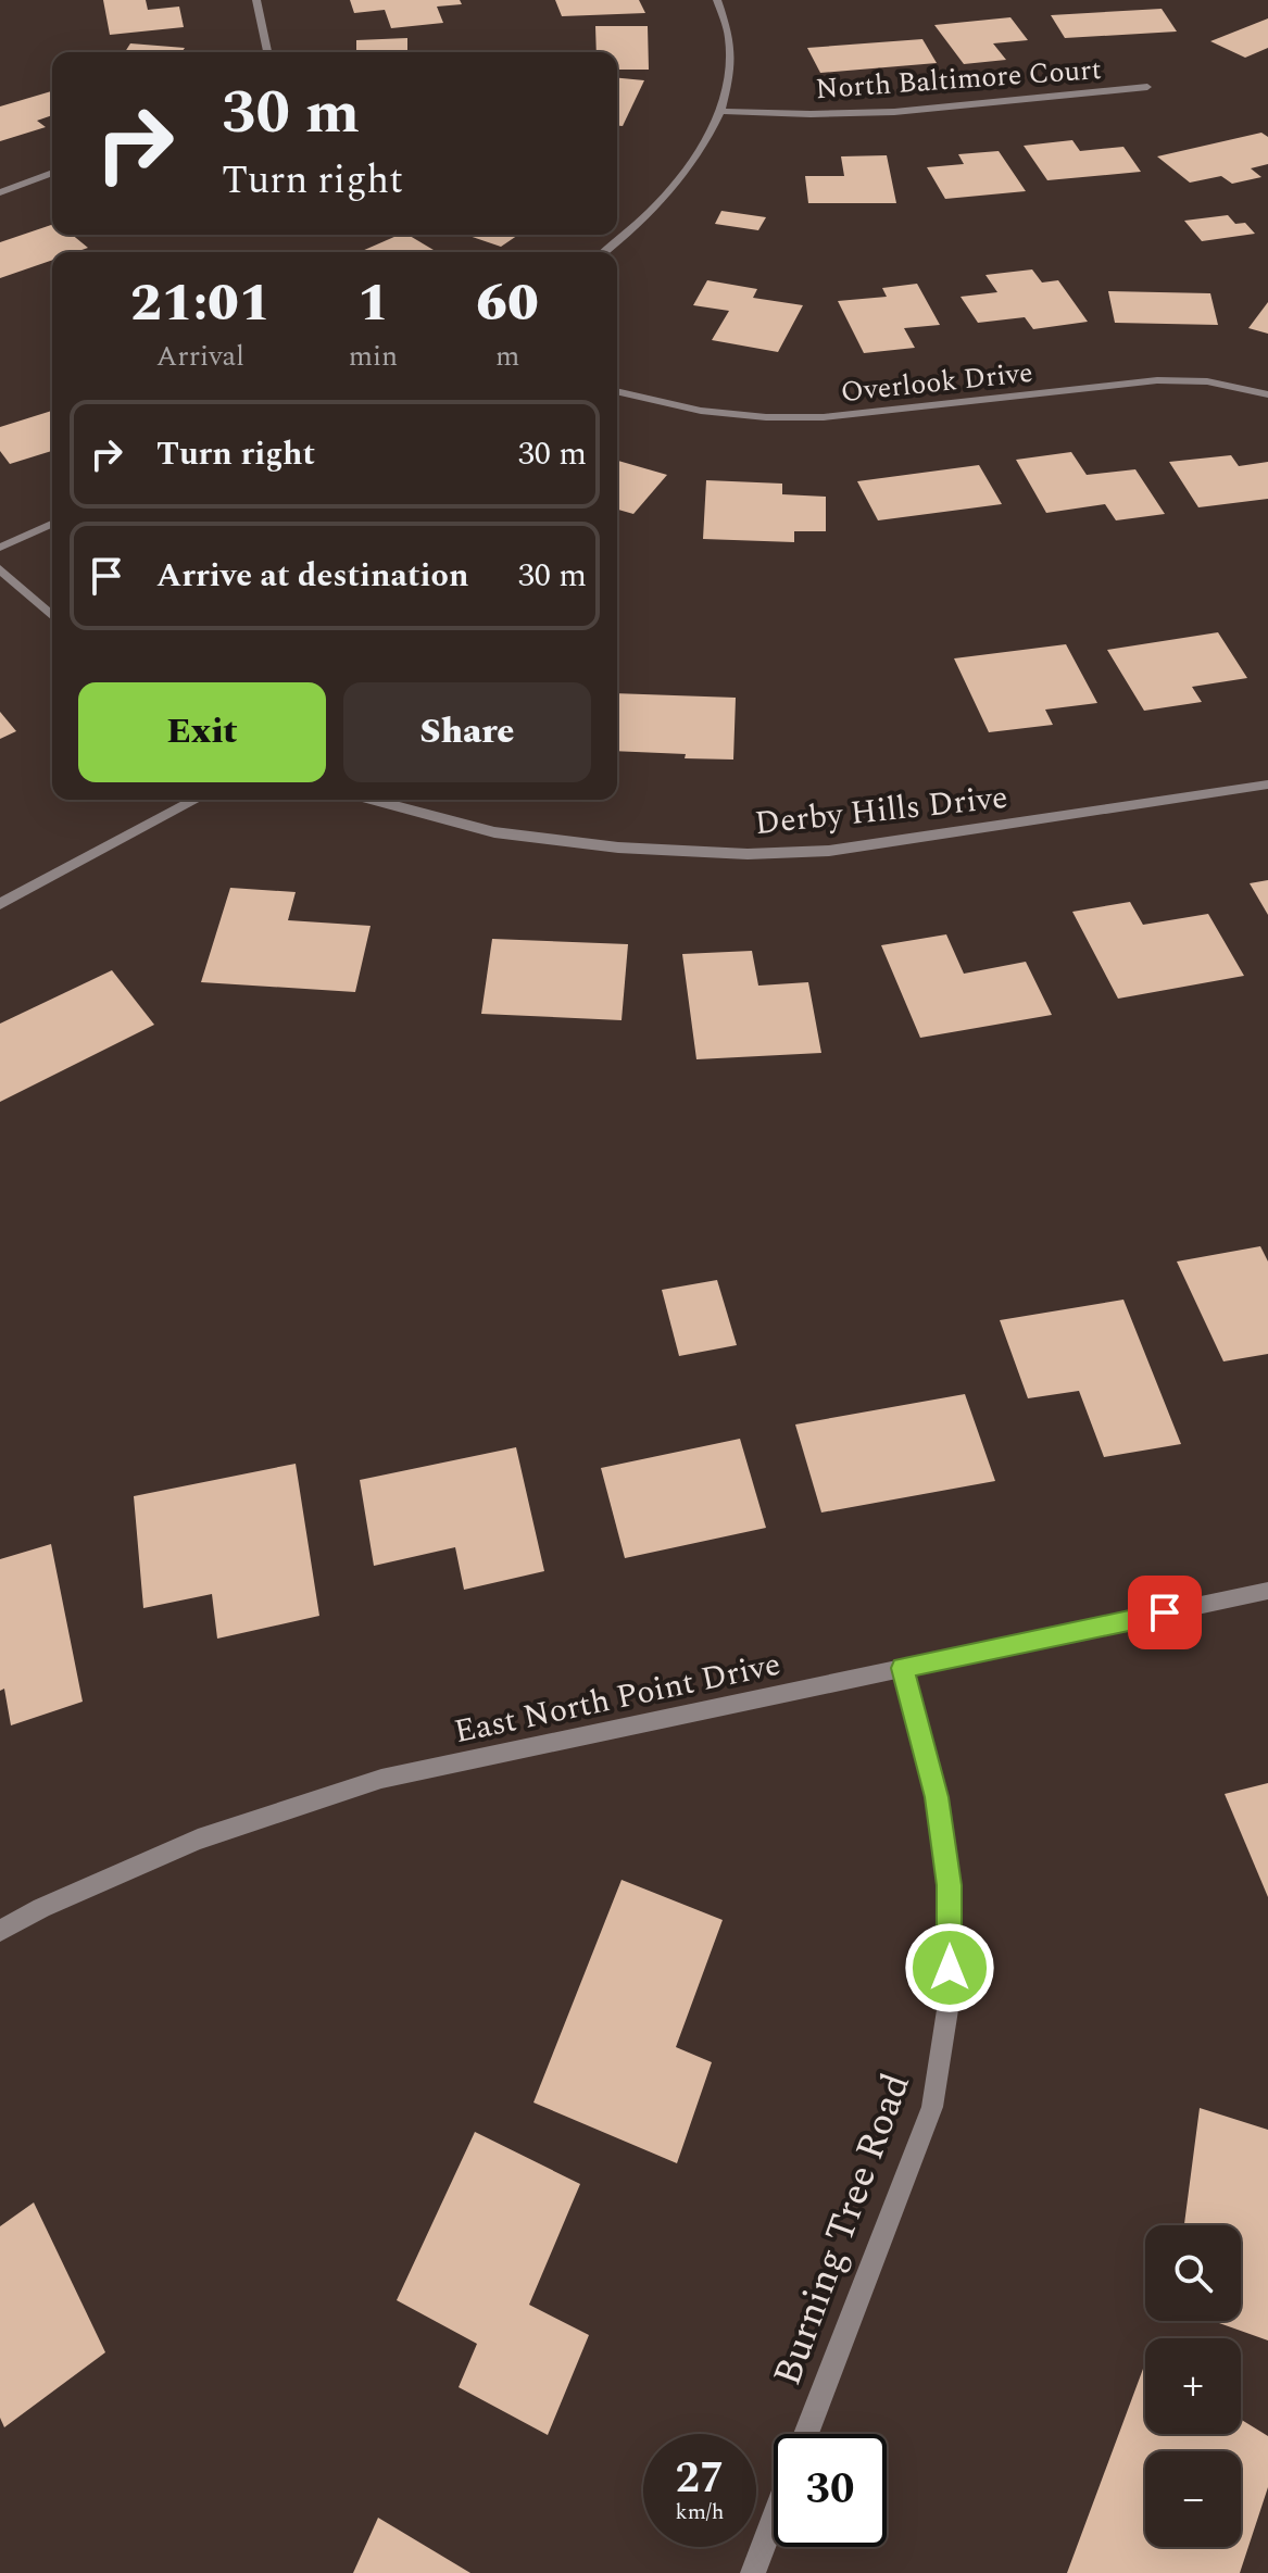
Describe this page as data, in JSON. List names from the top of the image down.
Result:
{
  "streets": {
    "street": [
      "North Baltimore Court",
      "Overlook Drive",
      "Derby Hills Drive",
      "East North Point Drive",
      "Burning Tree Road"
    ]
  },
  "crossings": [
    ["East North Point Drive", "Burning Tree Road"]
  ],
  "page": {
    "turn": ["30 m", "Turn right"],
    "eta": [
      "21:01",
      "Arrival",
      "1",
      "min",
      "60",
      "m"
    ],
    "list": [
      {
        "name": "Turn right",
        "value": "30 m"
      },
      {
        "name": "Arrive at destination",
        "value": "30 m"
      }
    ],
    "buttons": ["Exit", "Share"],
    "map_buttons": ["+", "−"],
    "speed": "27 km/h",
    "limit": "30"
  }
}
